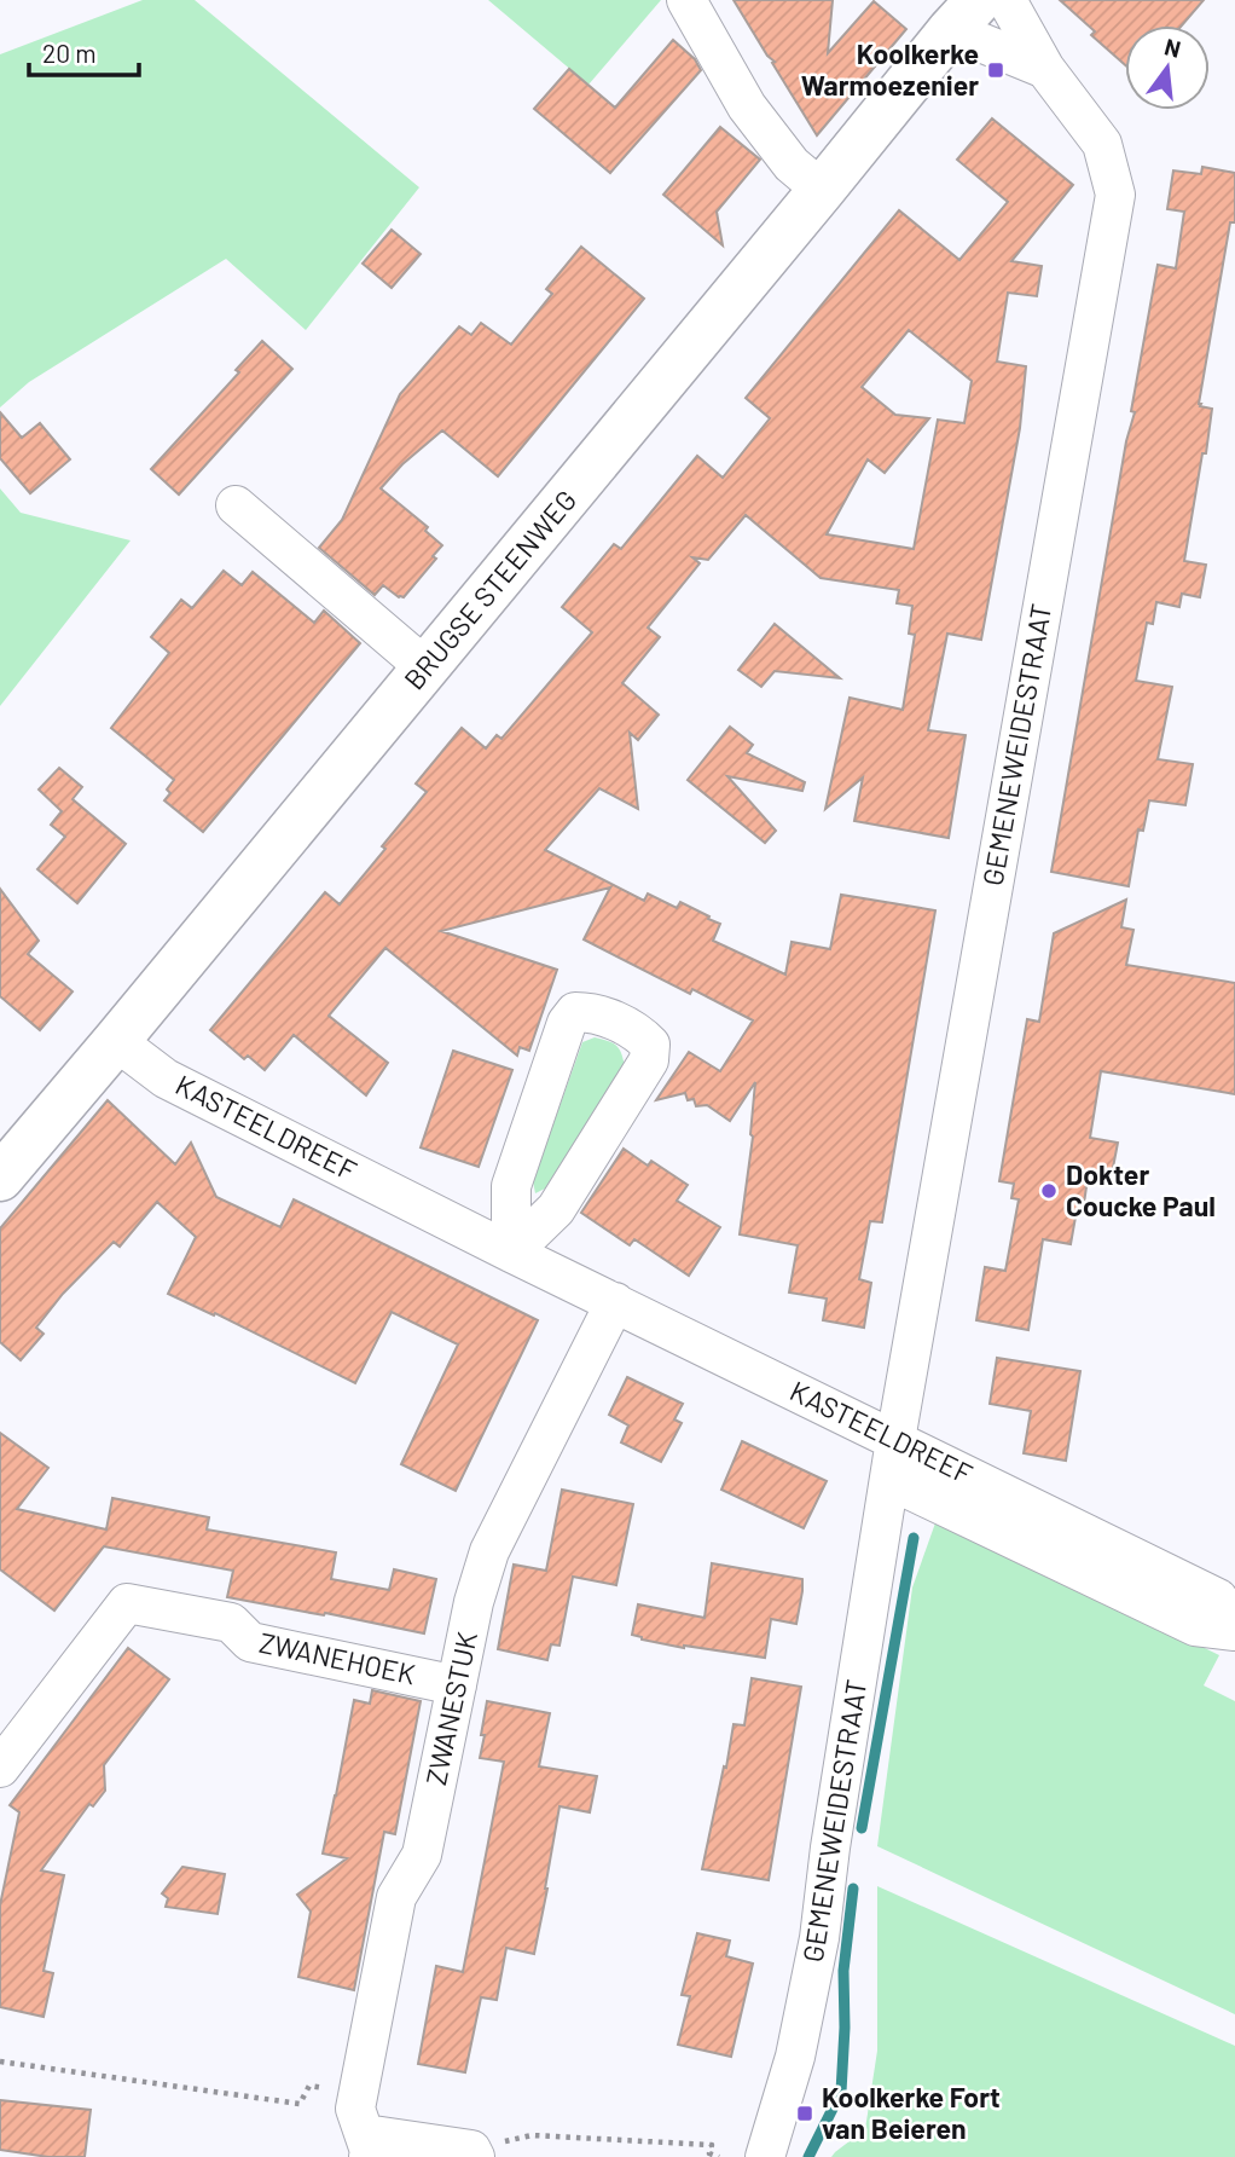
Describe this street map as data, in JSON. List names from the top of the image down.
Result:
{
  "streets": {
    "main road": ["BRUGSE STEENWEG"],
    "street": [
      "GEMENEWEIDESTRAAT",
      "KASTEELDREEF",
      "ZWANEHOEK",
      "ZWANESTUK"
    ]
  },
  "crossings": [
    ["BRUGSE STEENWEG", "KASTEELDREEF"],
    ["GEMENEWEIDESTRAAT", "KASTEELDREEF"],
    ["KASTEELDREEF", "ZWANESTUK"],
    ["ZWANEHOEK", "ZWANESTUK"]
  ],
  "places": {
    "transit": ["Koolkerke Warmoezenier", "Koolkerke Fort van Beieren"],
    "other": ["Dokter Coucke Paul"]
  },
  "scale_bar": "20 m",
  "north": "top"
}
